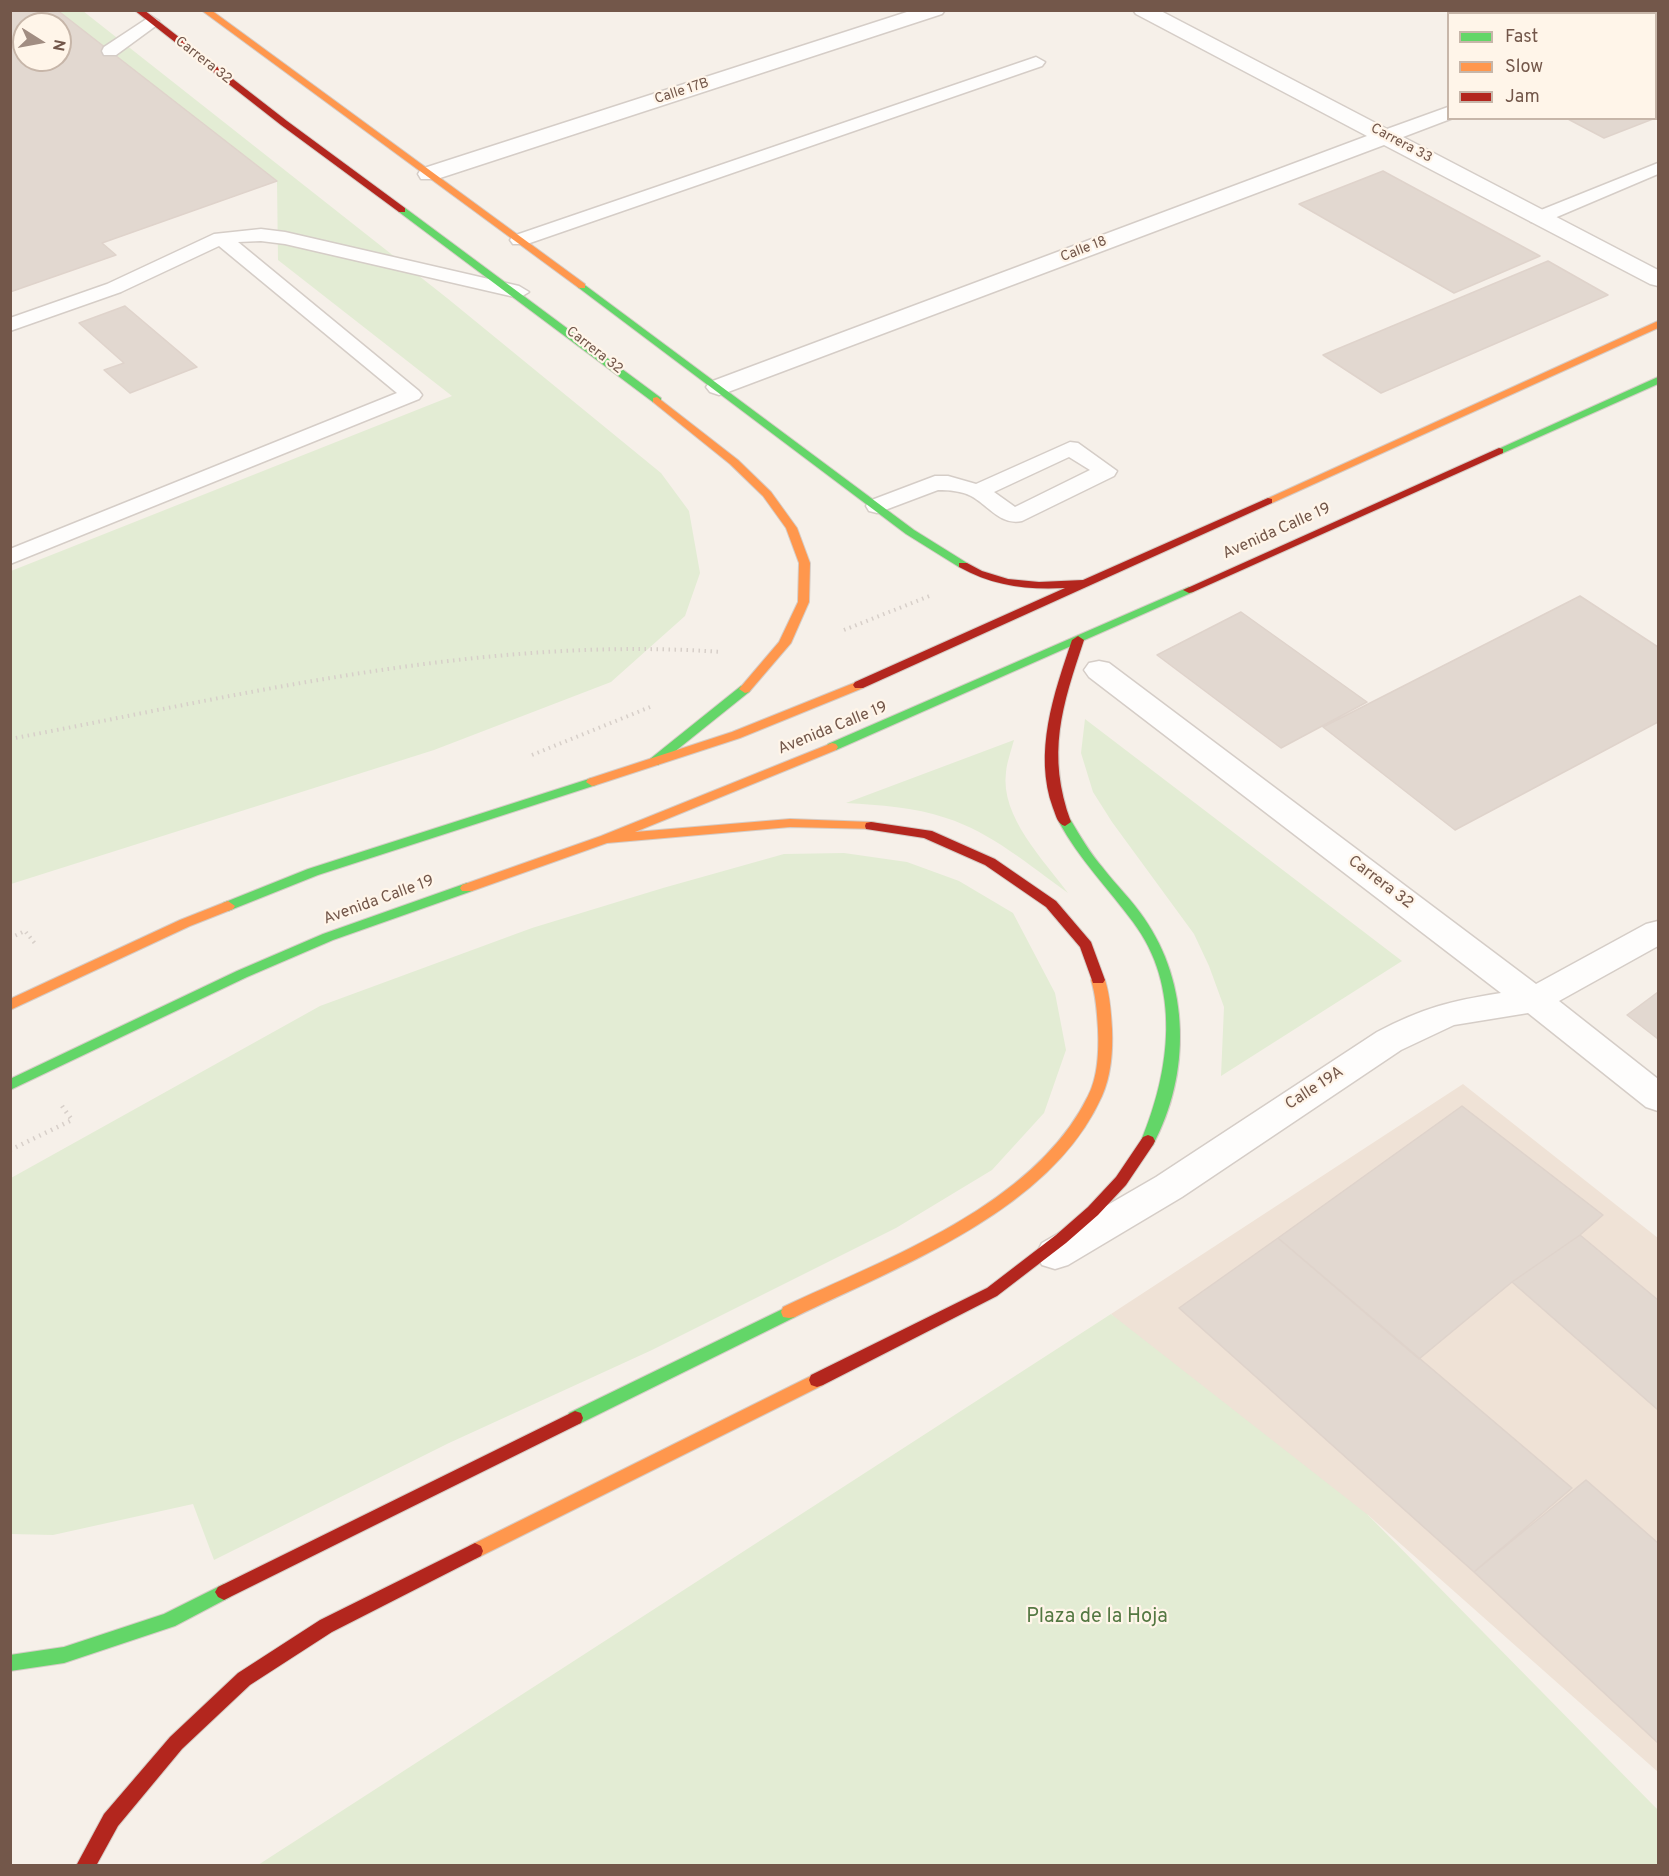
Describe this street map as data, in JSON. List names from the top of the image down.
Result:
{
  "streets": {
    "main road": ["Carrera 32", "Avenida Calle 19"],
    "street": [
      "Calle 17B",
      "Carrera 33",
      "Calle 18",
      "Calle 19A"
    ]
  },
  "crossings": [
    ["Carrera 32", "Avenida Calle 19"],
    ["Carrera 32", "Calle 19A"],
    ["Carrera 33", "Calle 18"]
  ],
  "parks": ["Plaza de la Hoja"],
  "legend": ["Fast", "Slow", "Jam"],
  "north": "right"
}
